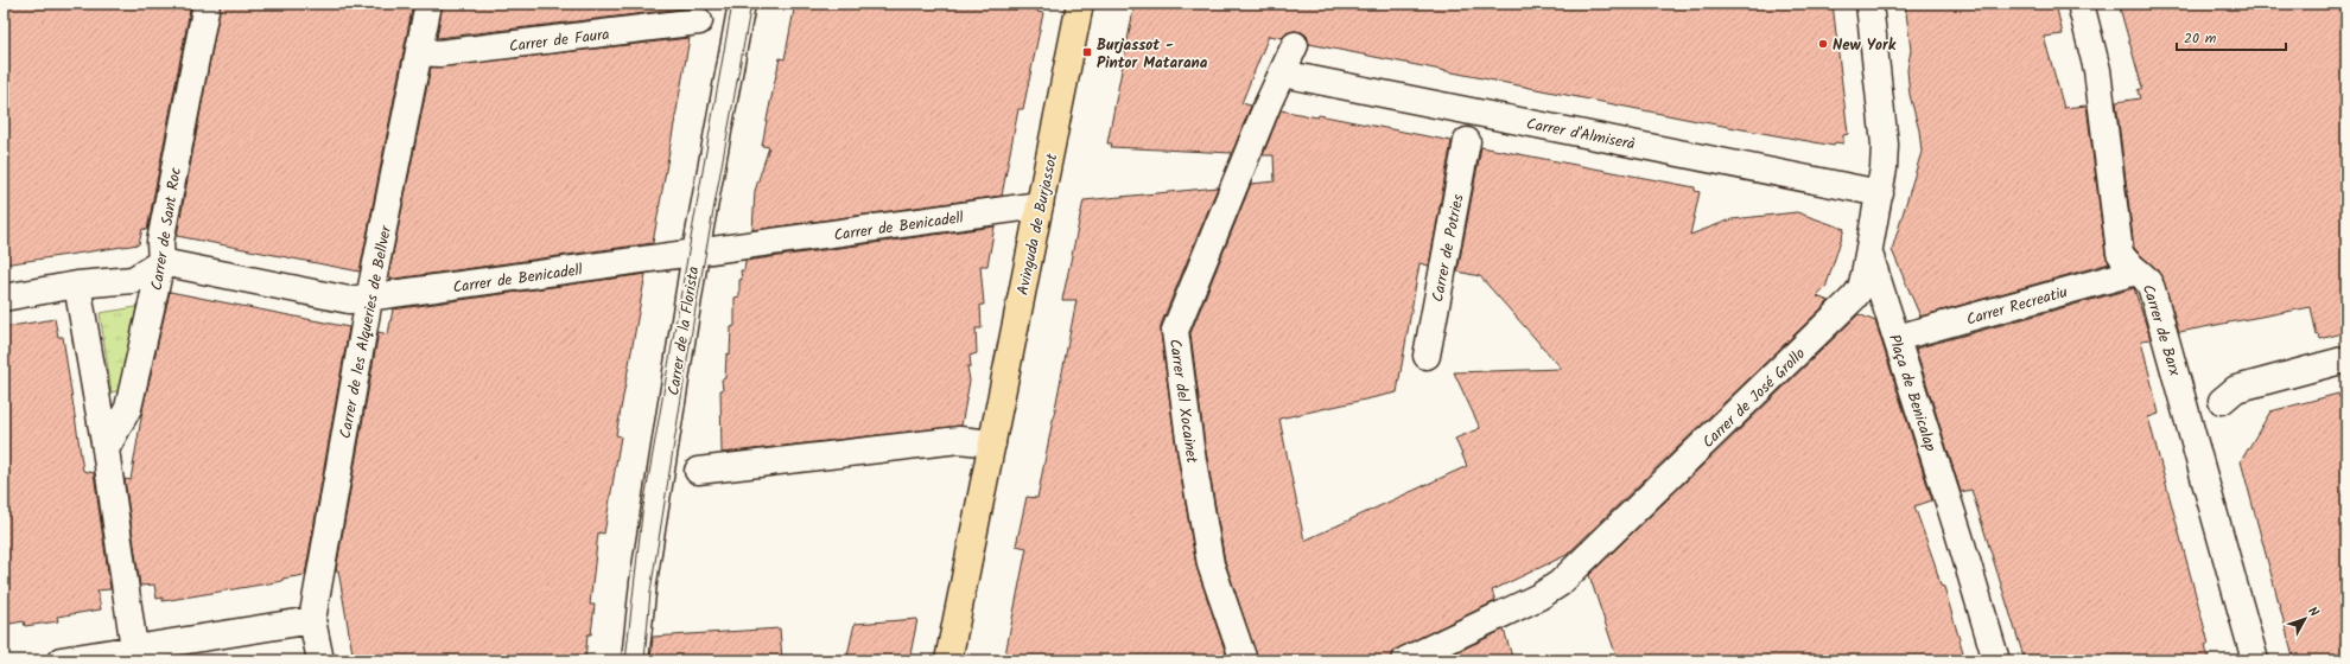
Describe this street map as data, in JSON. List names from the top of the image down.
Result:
{
  "streets": {
    "main road": ["Avinguda de Burjassot"],
    "street": [
      "Carrer de Faura",
      "Carrer d'Almiserà",
      "Carrer de Benicadell",
      "Carrer de Sant Roc",
      "Carrer de Potries",
      "Carrer Recreatiu",
      "Carrer de Barx",
      "Carrer de la Florista",
      "Carrer de les Alqueries de Bellver",
      "Plaça de Benicalap",
      "Carrer de José Grollo",
      "Carrer del Xocainet"
    ]
  },
  "crossings": [
    ["Carrer de Faura", "Carrer de les Alqueries de Bellver"],
    ["Carrer d'Almiserà", "Carrer de José Grollo"],
    ["Carrer d'Almiserà", "Carrer del Xocainet"],
    ["Avinguda de Burjassot", "Carrer de Benicadell"],
    ["Carrer de Benicadell", "Carrer de Sant Roc"],
    ["Carrer de Benicadell", "Carrer de la Florista"],
    ["Carrer de Benicadell", "Carrer de les Alqueries de Bellver"],
    ["Carrer Recreatiu", "Carrer de Barx"],
    ["Carrer Recreatiu", "Plaça de Benicalap"],
    ["Plaça de Benicalap", "Carrer de José Grollo"]
  ],
  "places": {
    "other": ["New York"],
    "transit": ["Burjassot - Pintor Matarana"]
  },
  "scale_bar": "20 m",
  "north": "top right"
}
